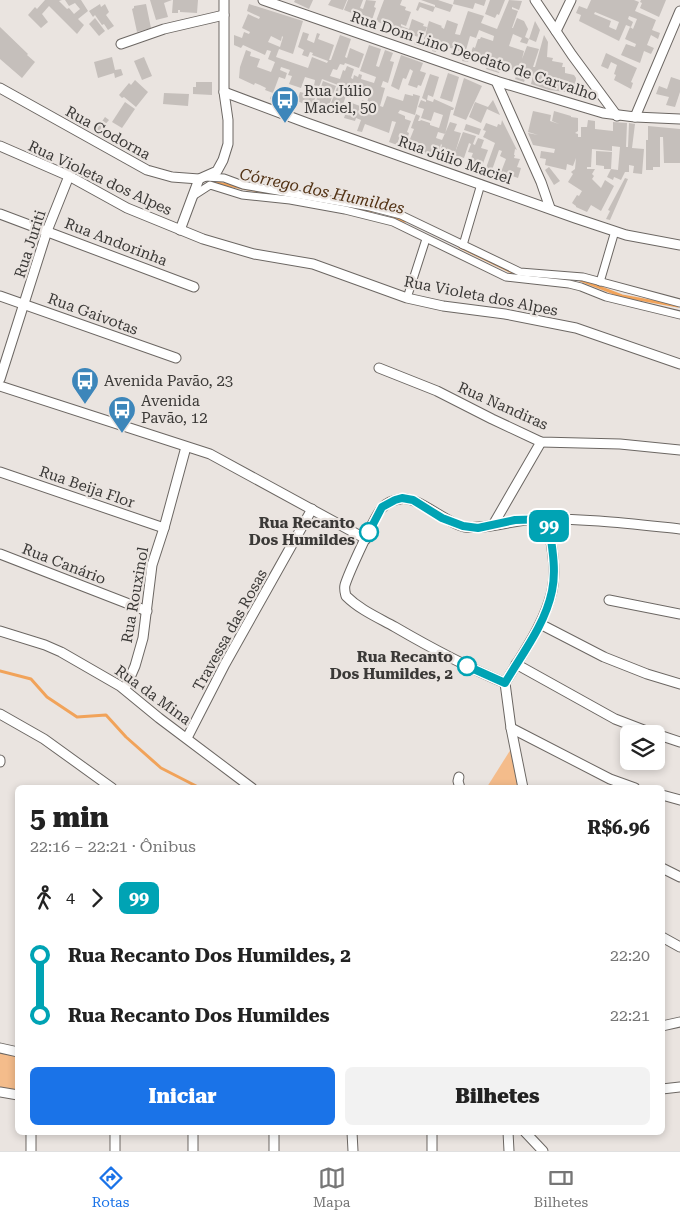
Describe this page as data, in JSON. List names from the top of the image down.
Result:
{
  "streets": {
    "street": [
      "Rua Dom Lino Deodato de Carvalho",
      "Rua Codorna",
      "Rua Júlio Maciel",
      "Rua Violeta dos Alpes",
      "Rua Andorinha",
      "Rua Juriti",
      "Rua Gaivotas",
      "Rua Nandiras",
      "Rua Beija Flor",
      "Rua Canário",
      "Rua Rouxinol",
      "Travessa das Rosas",
      "Rua da Mina"
    ]
  },
  "crossings": [
    ["Rua Violeta dos Alpes", "Rua Juriti"],
    ["Rua Andorinha", "Rua Juriti"],
    ["Rua Juriti", "Rua Gaivotas"],
    ["Rua Beija Flor", "Rua Rouxinol"],
    ["Rua Canário", "Rua Rouxinol"],
    ["Rua Rouxinol", "Rua da Mina"],
    ["Travessa das Rosas", "Rua da Mina"]
  ],
  "water": ["Córrego dos Humildes"],
  "places": {
    "bus stop": ["Rua Júlio Maciel, 50", "Avenida Pavão, 23", "Avenida Pavão, 12"],
    "other": ["Rua Recanto Dos Humildes", "Rua Recanto Dos Humildes, 2"]
  },
  "lines": ["bus line 99"],
  "page": {
    "on_map": "99",
    "heading": ["5 min", "22:16 – 22:21 · Ônibus", "R$6.96"],
    "legs": ["4", "99"],
    "list": [
      {
        "name": "Rua Recanto Dos Humildes, 2",
        "value": "22:20"
      },
      {
        "name": "Rua Recanto Dos Humildes",
        "value": "22:21"
      }
    ],
    "buttons": ["Iniciar", "Bilhetes"],
    "tabs": ["Rotas", "Mapa", "Bilhetes"]
  }
}
